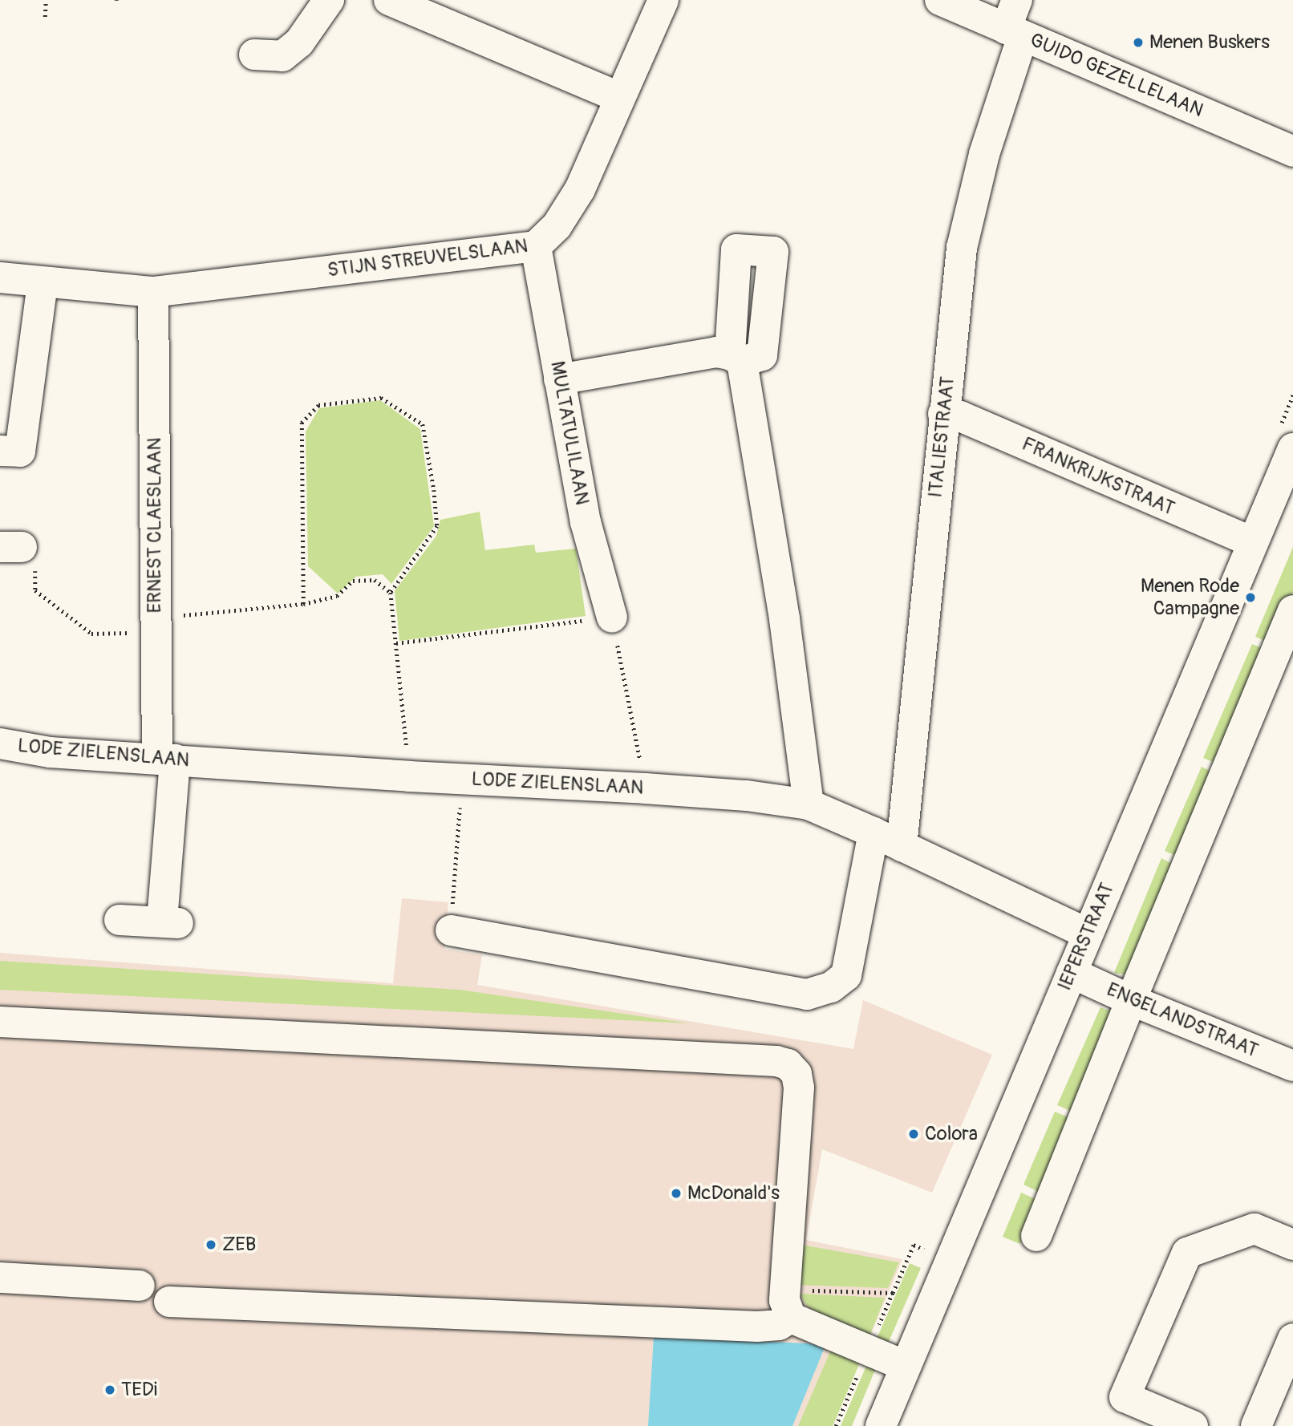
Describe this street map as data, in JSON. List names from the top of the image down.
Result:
{
  "streets": {
    "street": [
      "GUIDO GEZELLELAAN",
      "STIJN STREUVELSLAAN",
      "MULTATULILAAN",
      "ITALIESTRAAT",
      "FRANKRIJKSTRAAT",
      "ERNEST CLAESLAAN",
      "LODE ZIELENSLAAN",
      "IEPERSTRAAT",
      "ENGELANDSTRAAT"
    ]
  },
  "crossings": [
    ["GUIDO GEZELLELAAN", "ITALIESTRAAT"],
    ["STIJN STREUVELSLAAN", "MULTATULILAAN"],
    ["STIJN STREUVELSLAAN", "ERNEST CLAESLAAN"],
    ["ITALIESTRAAT", "FRANKRIJKSTRAAT"],
    ["ITALIESTRAAT", "LODE ZIELENSLAAN"],
    ["FRANKRIJKSTRAAT", "IEPERSTRAAT"],
    ["ERNEST CLAESLAAN", "LODE ZIELENSLAAN"],
    ["LODE ZIELENSLAAN", "IEPERSTRAAT"],
    ["IEPERSTRAAT", "ENGELANDSTRAAT"]
  ],
  "places": [
    "Menen Buskers",
    "Menen Rode Campagne",
    "Colora",
    "McDonald's",
    "ZEB",
    "TEDi"
  ]
}
